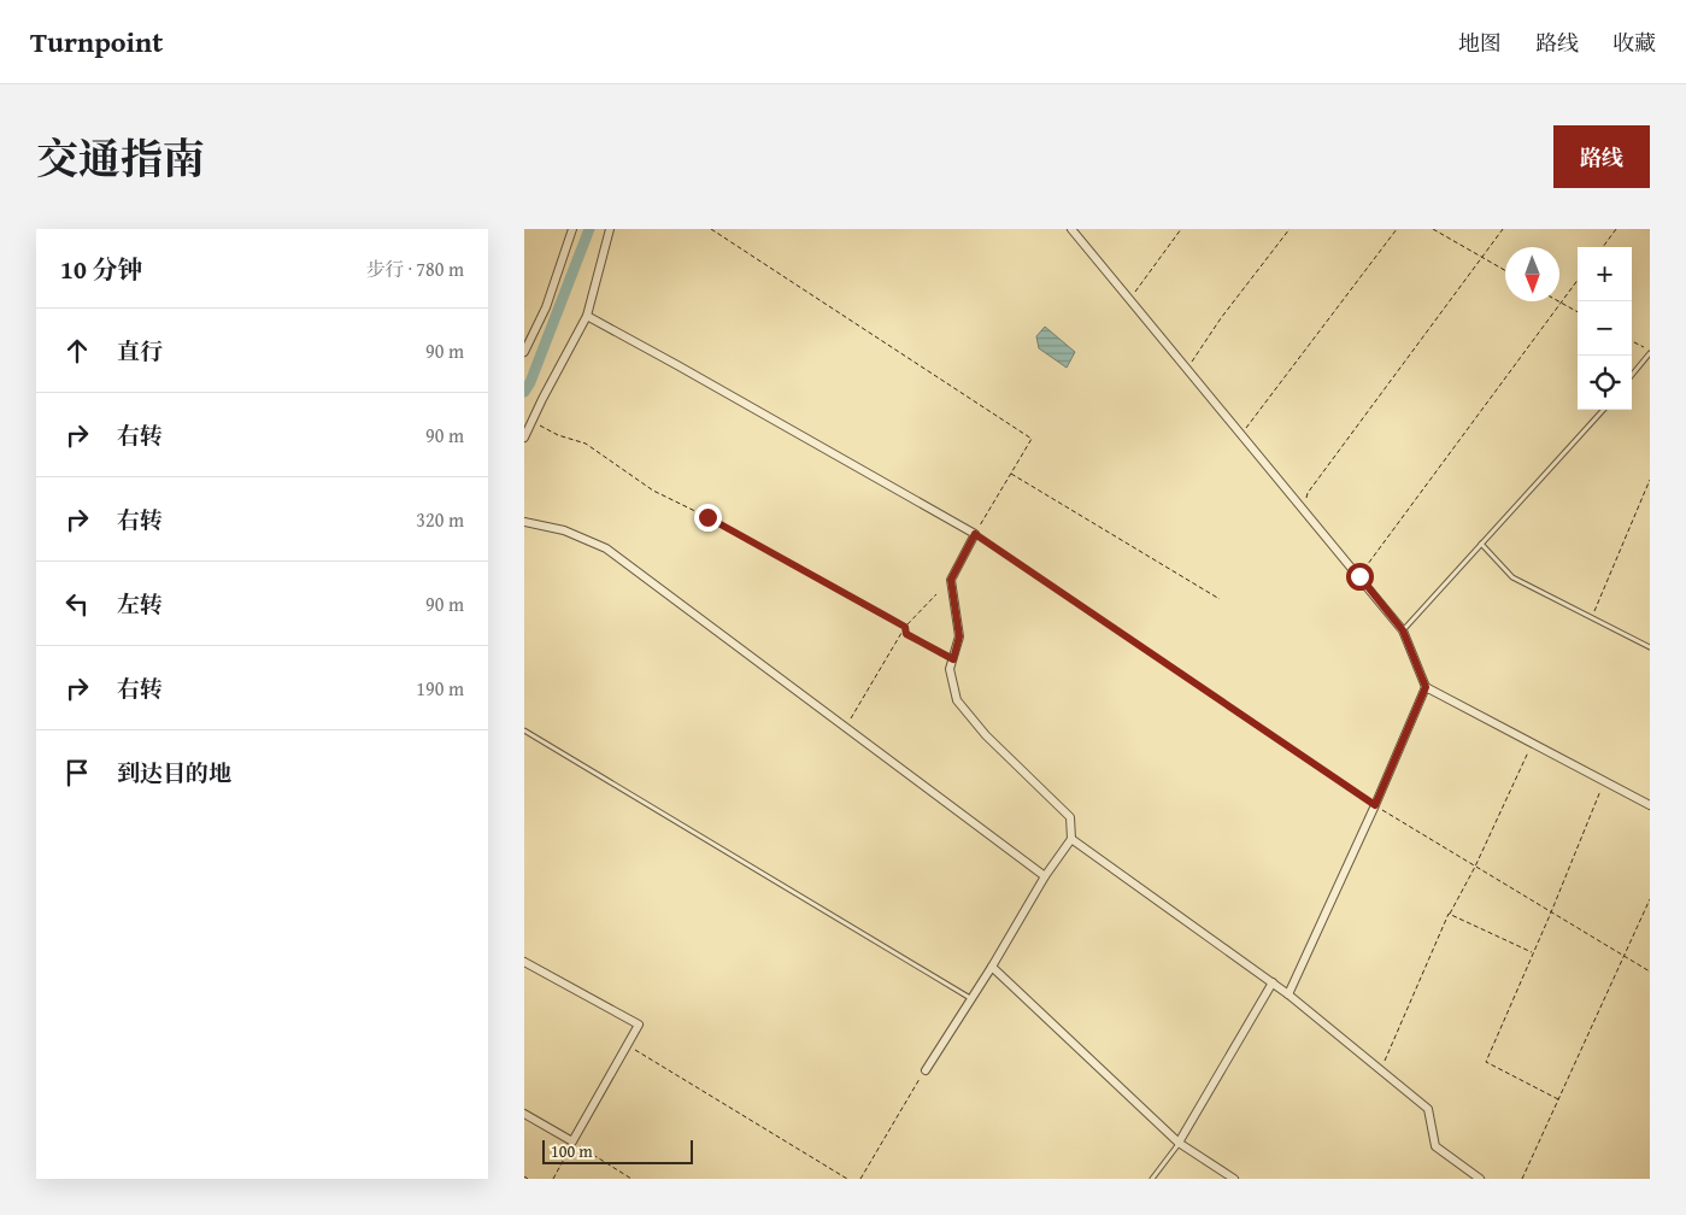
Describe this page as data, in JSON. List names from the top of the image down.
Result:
{
  "scale_bar": "100 m",
  "north": "bottom",
  "page": {
    "header": "Turnpoint",
    "nav": ["地图", "路线", "收藏"],
    "title": "交通指南",
    "buttons": "路线",
    "heading": ["10 分钟", "步行 · 780 m"],
    "map_buttons": ["+", "−"],
    "list": [
      ["直行", "90 m"],
      ["右转", "90 m"],
      ["右转", "320 m"],
      ["左转", "90 m"],
      ["右转", "190 m"],
      "到达目的地"
    ],
    "scale": "100 m"
  }
}
